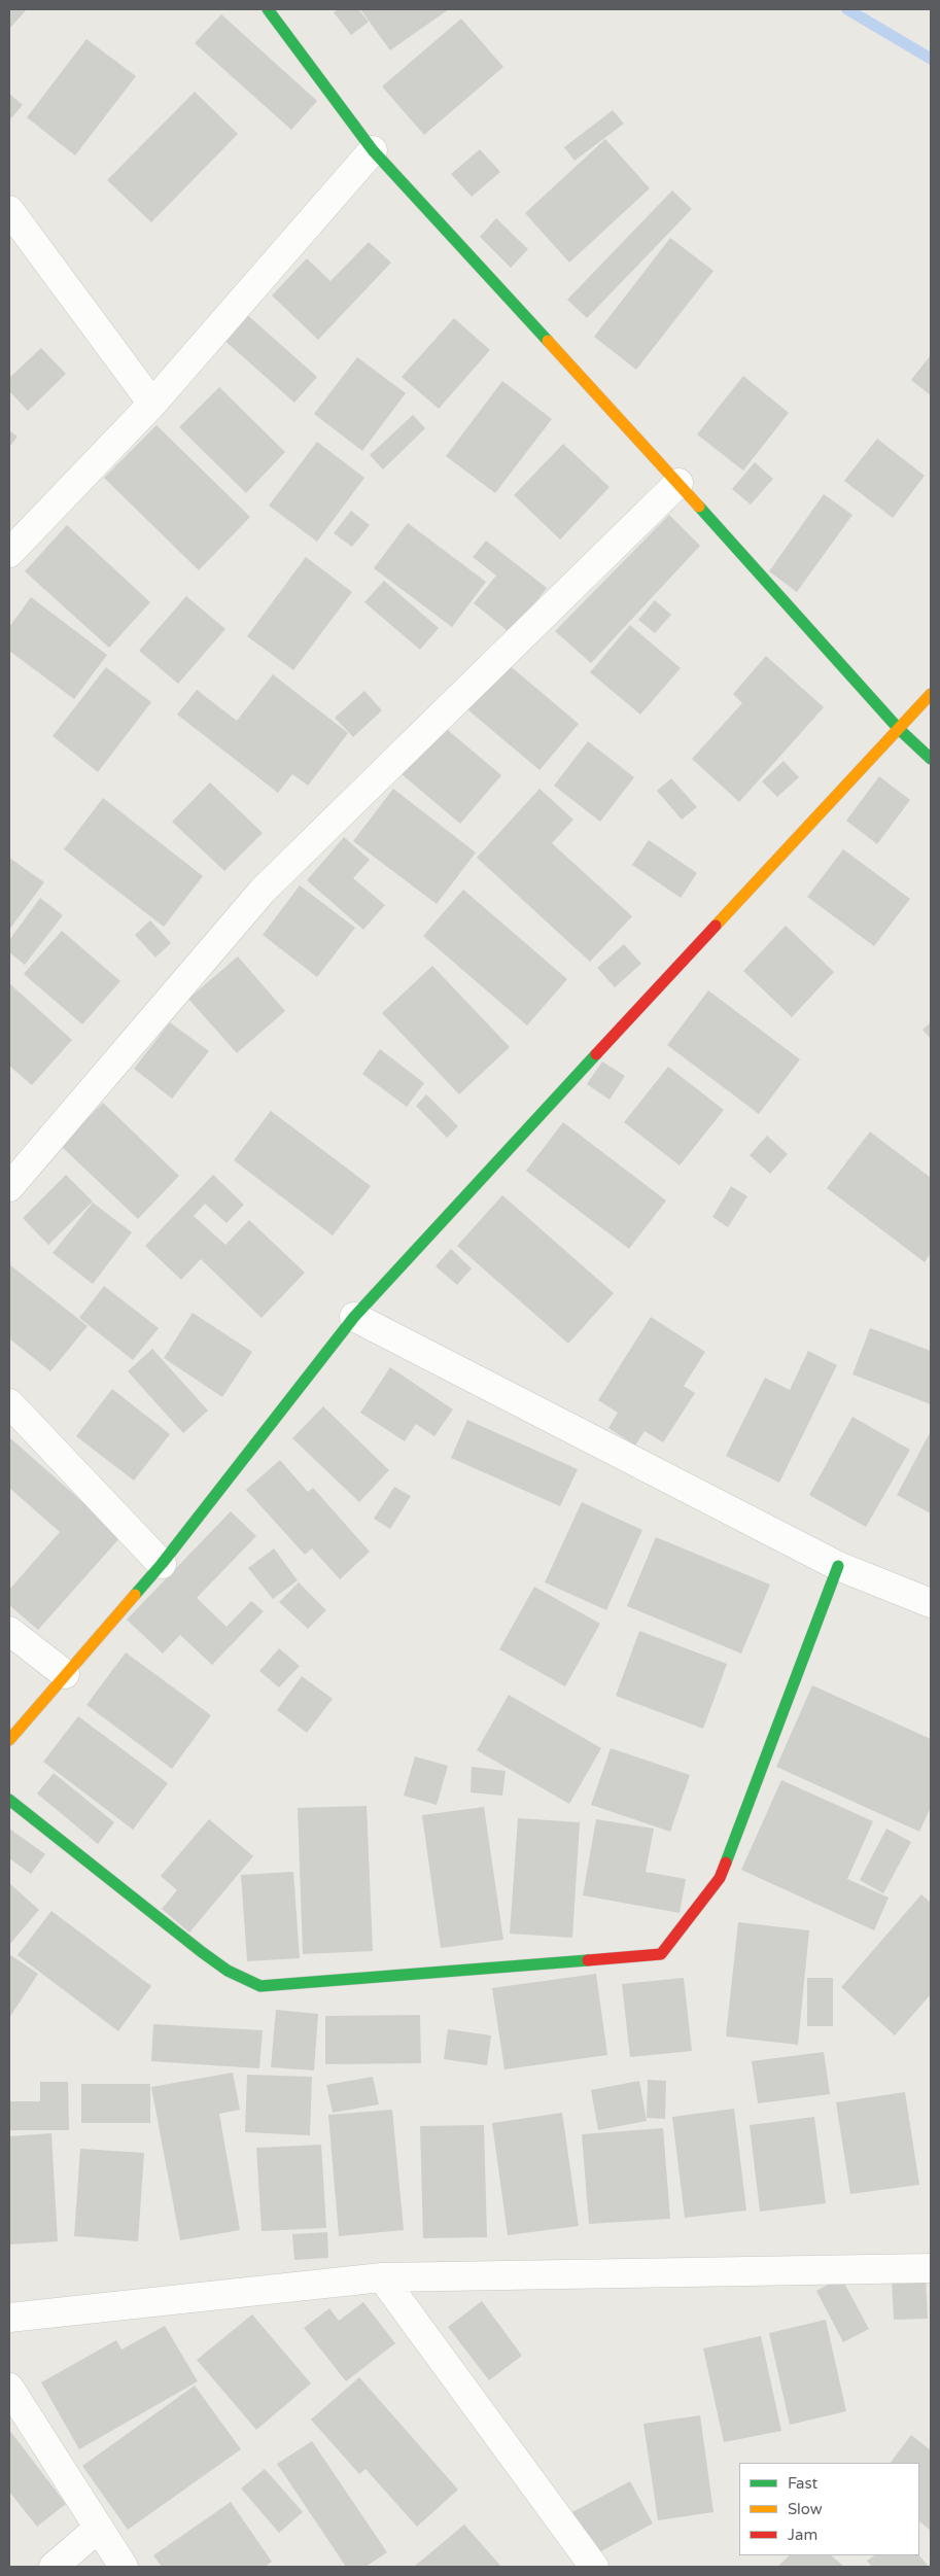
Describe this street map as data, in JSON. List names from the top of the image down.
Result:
{
  "legend": ["Fast", "Slow", "Jam"]
}
